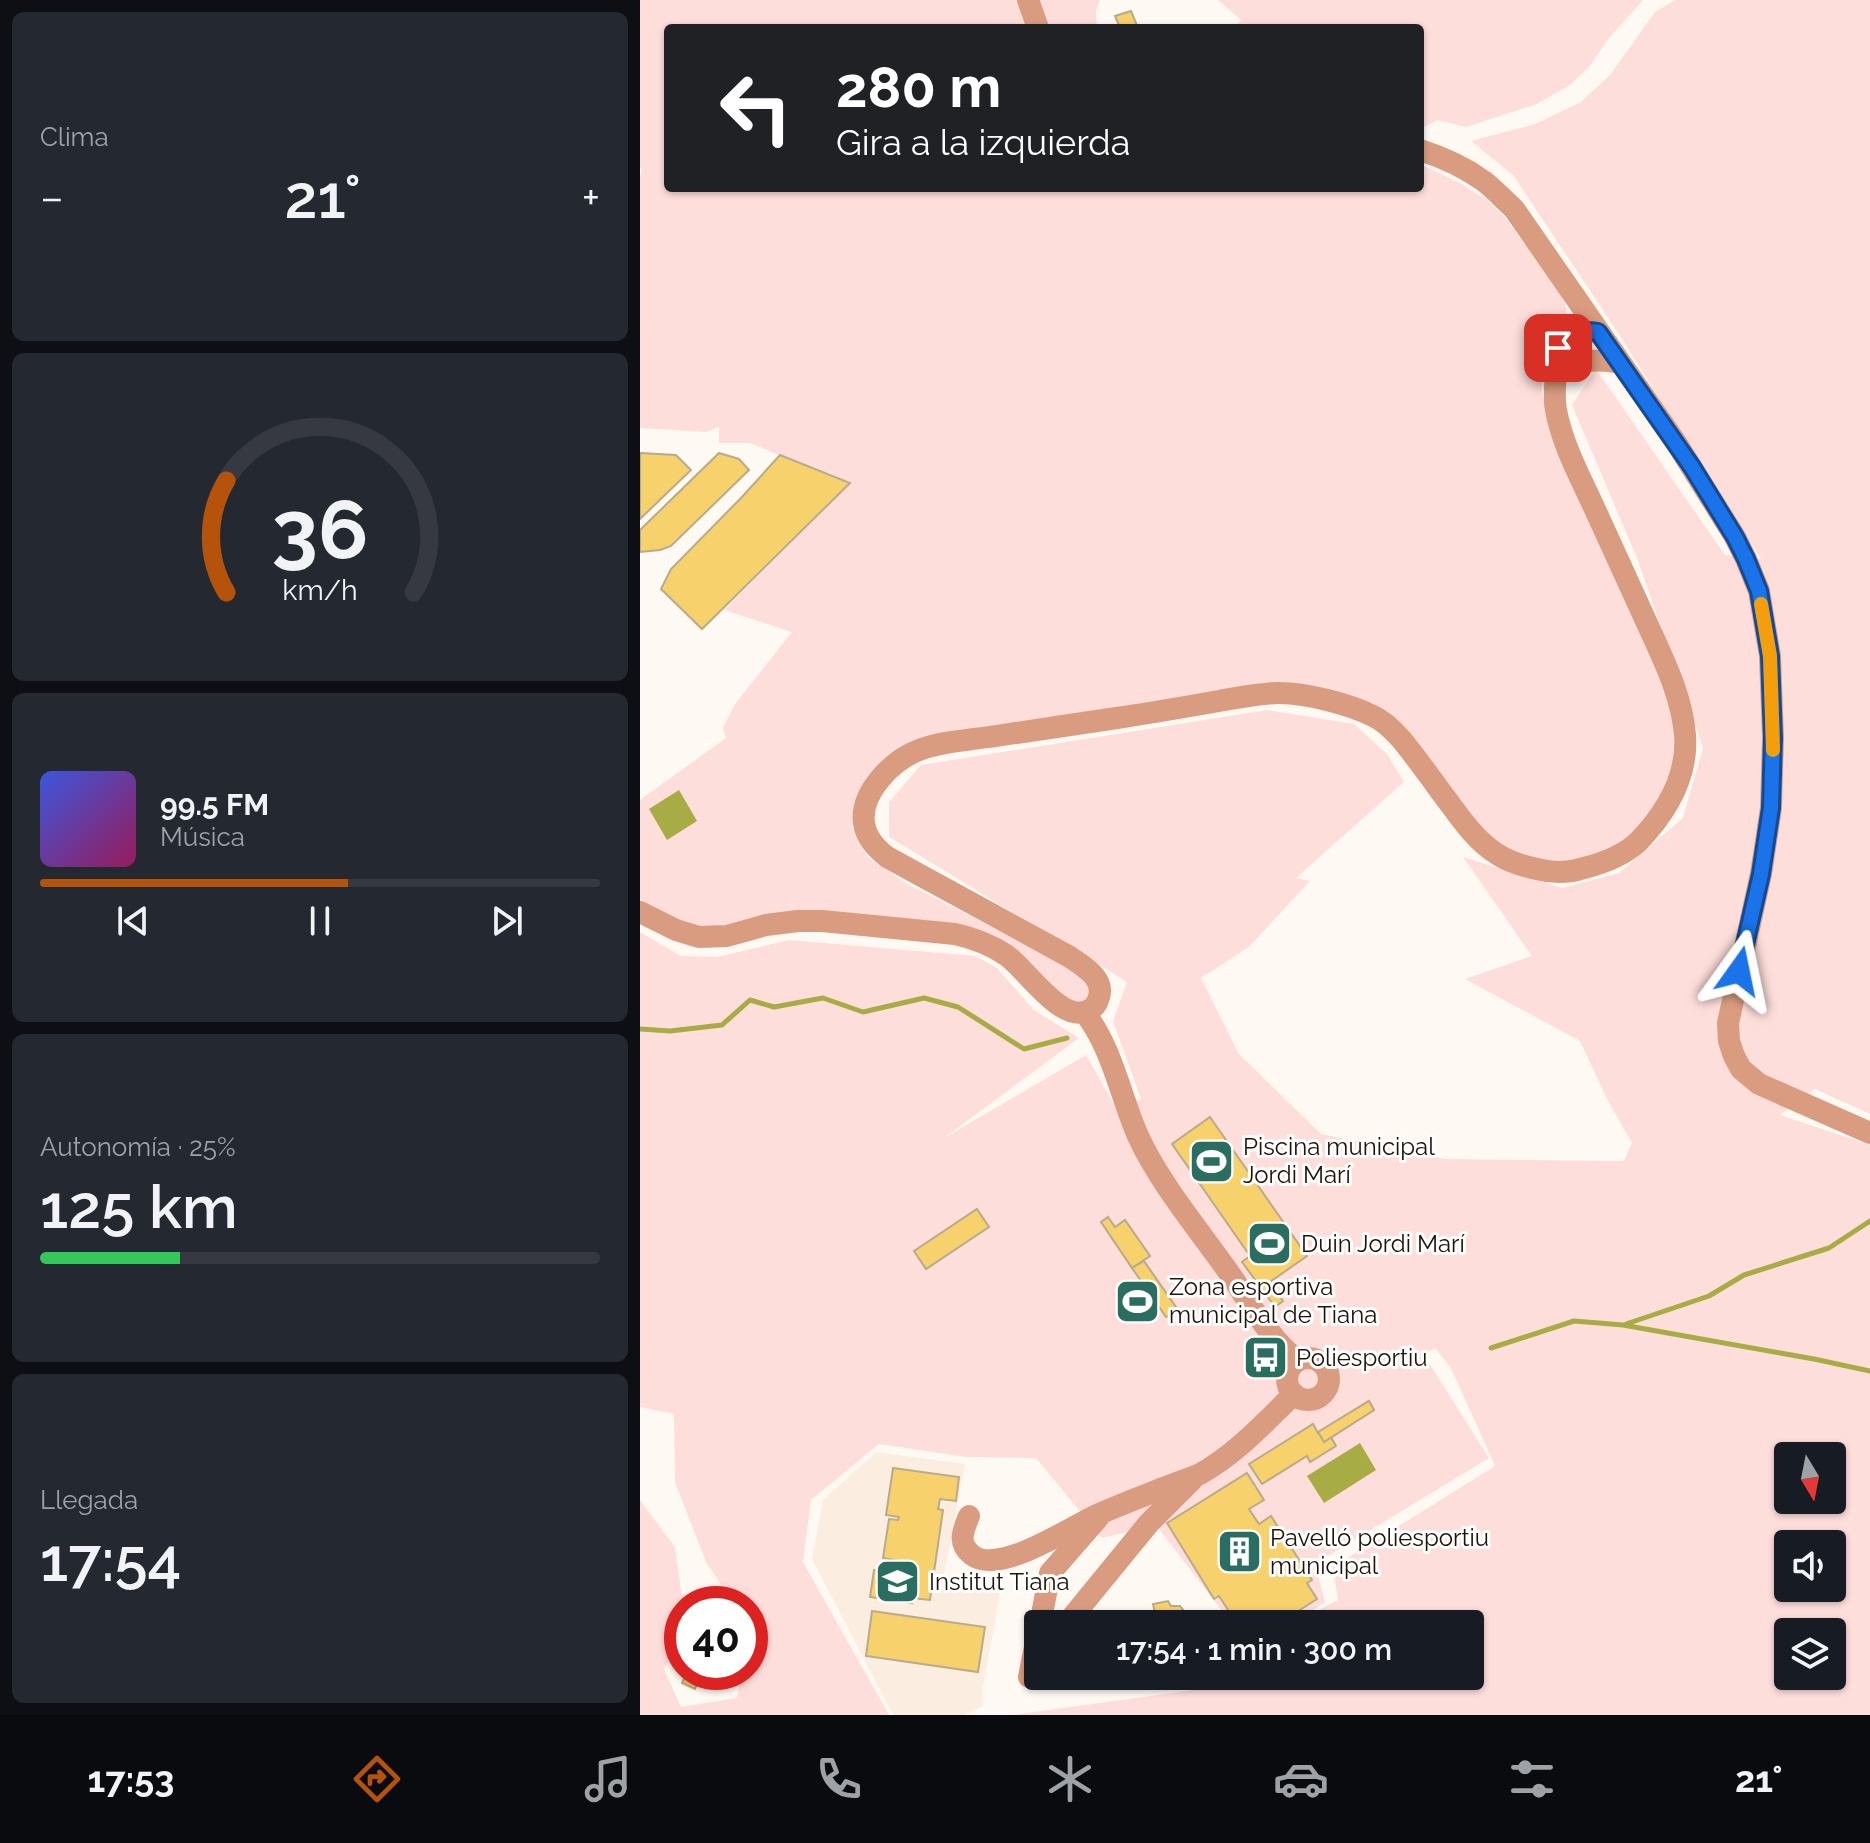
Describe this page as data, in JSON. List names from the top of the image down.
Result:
{
  "places": {
    "sports": ["Piscina municipal Jordi Marí", "Duin Jordi Marí", "Zona esportiva municipal de Tiana"],
    "bus stop": ["Poliesportiu"],
    "building": ["Pavelló poliesportiu municipal"],
    "school or university": ["Institut Tiana"]
  },
  "north": "bottom",
  "page": {
    "tile": [
      "Clima",
      ["Autonomía · 25%", "125 km"],
      ["Llegada", "17:54"]
    ],
    "turn": ["280 m", "Gira a la izquierda"],
    "heat": ["−", "21°", "+"],
    "song": ["99.5 FM", "Música"],
    "limit": "40",
    "trip": "17:54 · 1 min · 300 m",
    "tabs": ["17:53", "21°"],
    "gauge": ["36", "km/h"]
  }
}
